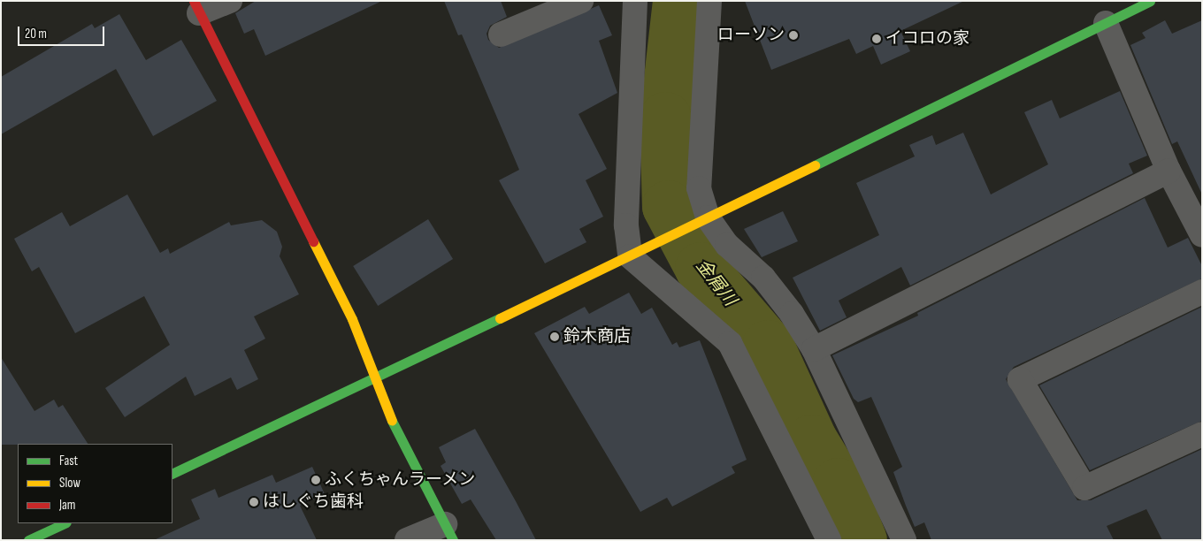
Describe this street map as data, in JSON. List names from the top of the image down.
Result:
{
  "water": ["金屑川"],
  "places": [
    "ローソン",
    "イコロの家",
    "鈴木商店",
    "ふくちゃんラーメン",
    "はしぐち歯科"
  ],
  "legend": ["Fast", "Slow", "Jam"],
  "scale_bar": "20 m"
}
